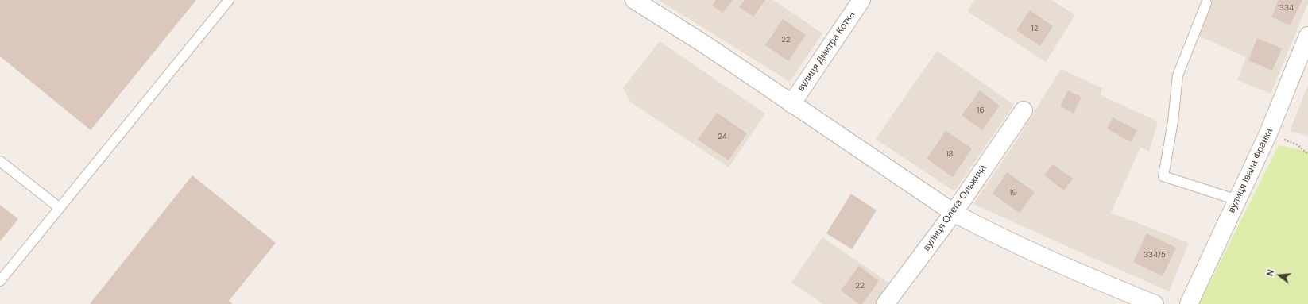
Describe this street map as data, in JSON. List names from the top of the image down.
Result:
{
  "streets": {
    "street": ["вулиця Дмитра Котка", "вулиця Івана Франка", "вулиця Олега Ольжича"]
  },
  "house_numbers": [
    "334",
    "12",
    "22",
    "16",
    "24",
    "18",
    "19",
    "334/5",
    "22"
  ],
  "north": "left"
}
